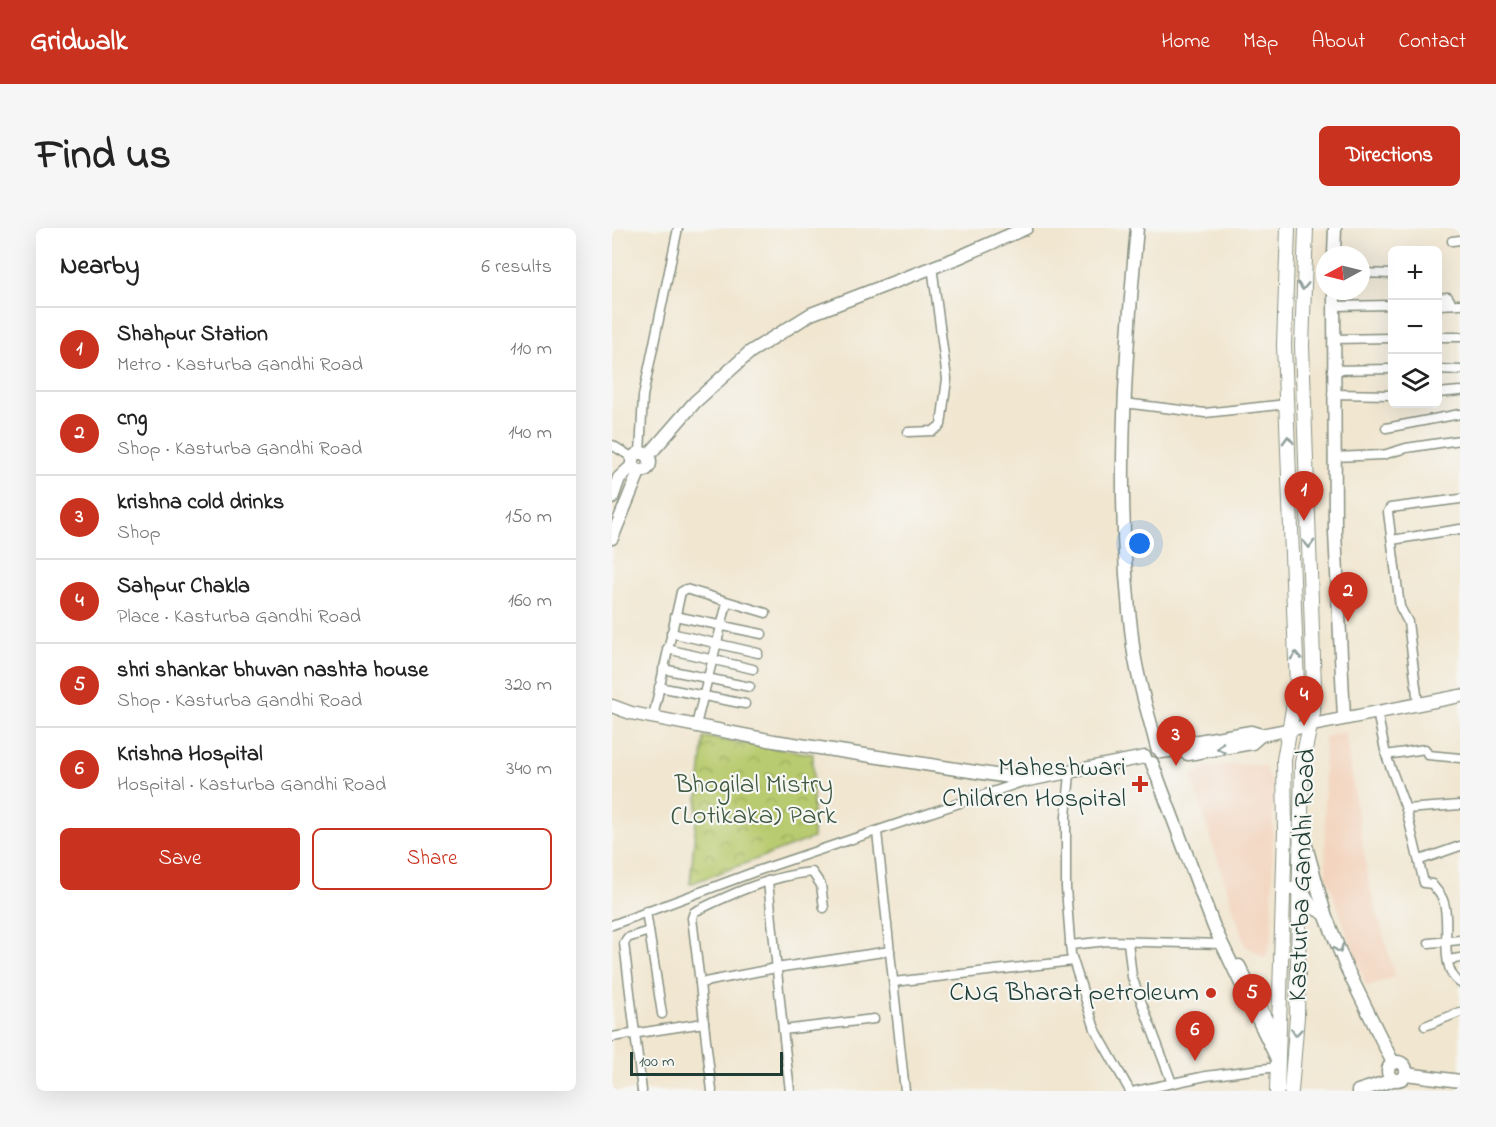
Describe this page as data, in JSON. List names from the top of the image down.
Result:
{
  "streets": {
    "main road": ["Kasturba Gandhi Road"]
  },
  "parks": ["Bhogilal Mistry (Lotikaka) Park"],
  "places": {
    "health": ["Maheshwari Children Hospital"],
    "other": ["CNG Bharat petroleum"]
  },
  "scale_bar": "100 m",
  "north": "left",
  "page": {
    "header": "Gridwalk",
    "nav": [
      "Home",
      "Map",
      "About",
      "Contact"
    ],
    "title": "Find us",
    "buttons": [
      "Directions",
      ["Save", "Share"]
    ],
    "heading": ["Nearby", "6 results"],
    "map_buttons": ["+", "−"],
    "list": [
      {
        "mark": "1",
        "name": "Shahpur Station",
        "note": "Metro · Kasturba Gandhi Road",
        "value": "110 m"
      },
      {
        "mark": "2",
        "name": "cng",
        "note": "Shop · Kasturba Gandhi Road",
        "value": "140 m"
      },
      {
        "mark": "3",
        "name": "krishna cold drinks",
        "note": "Shop",
        "value": "150 m"
      },
      {
        "mark": "4",
        "name": "Sahpur Chakla",
        "note": "Place · Kasturba Gandhi Road",
        "value": "160 m"
      },
      {
        "mark": "5",
        "name": "shri shankar bhuvan nashta house",
        "note": "Shop · Kasturba Gandhi Road",
        "value": "320 m"
      },
      {
        "mark": "6",
        "name": "Krishna Hospital",
        "note": "Hospital · Kasturba Gandhi Road",
        "value": "340 m"
      }
    ],
    "pins": [
      "1",
      "2",
      "4",
      "3",
      "5",
      "6"
    ],
    "scale": "100 m"
  }
}
